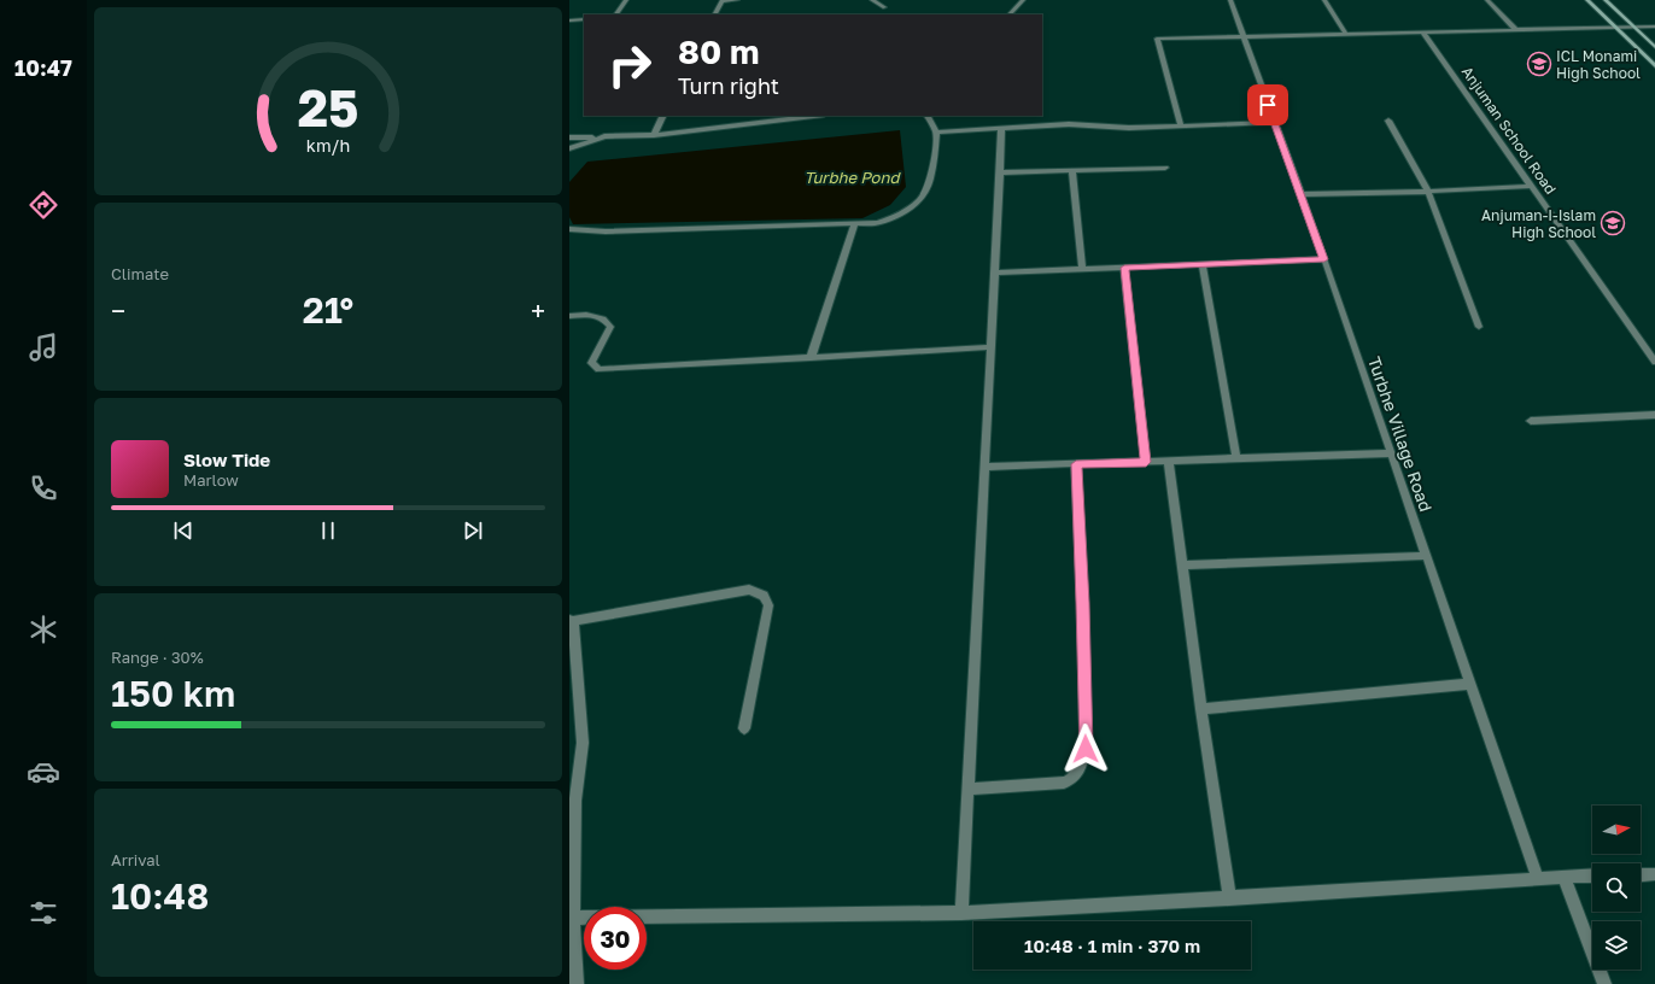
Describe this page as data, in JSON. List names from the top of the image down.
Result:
{
  "streets": {
    "street": ["Anjuman School Road", "Turbhe Village Road"]
  },
  "water": ["Turbhe Pond"],
  "places": {
    "school or university": ["ICL Monami High School", "Anjuman-I-Islam High School"]
  },
  "north": "right",
  "page": {
    "tabs": "10:47",
    "turn": ["80 m", "Turn right"],
    "tile": [
      "Climate",
      ["Range · 30%", "150 km"],
      ["Arrival", "10:48"]
    ],
    "heat": ["−", "21°", "+"],
    "song": ["Slow Tide", "Marlow"],
    "limit": "30",
    "trip": "10:48 · 1 min · 370 m",
    "gauge": ["25", "km/h"]
  }
}
